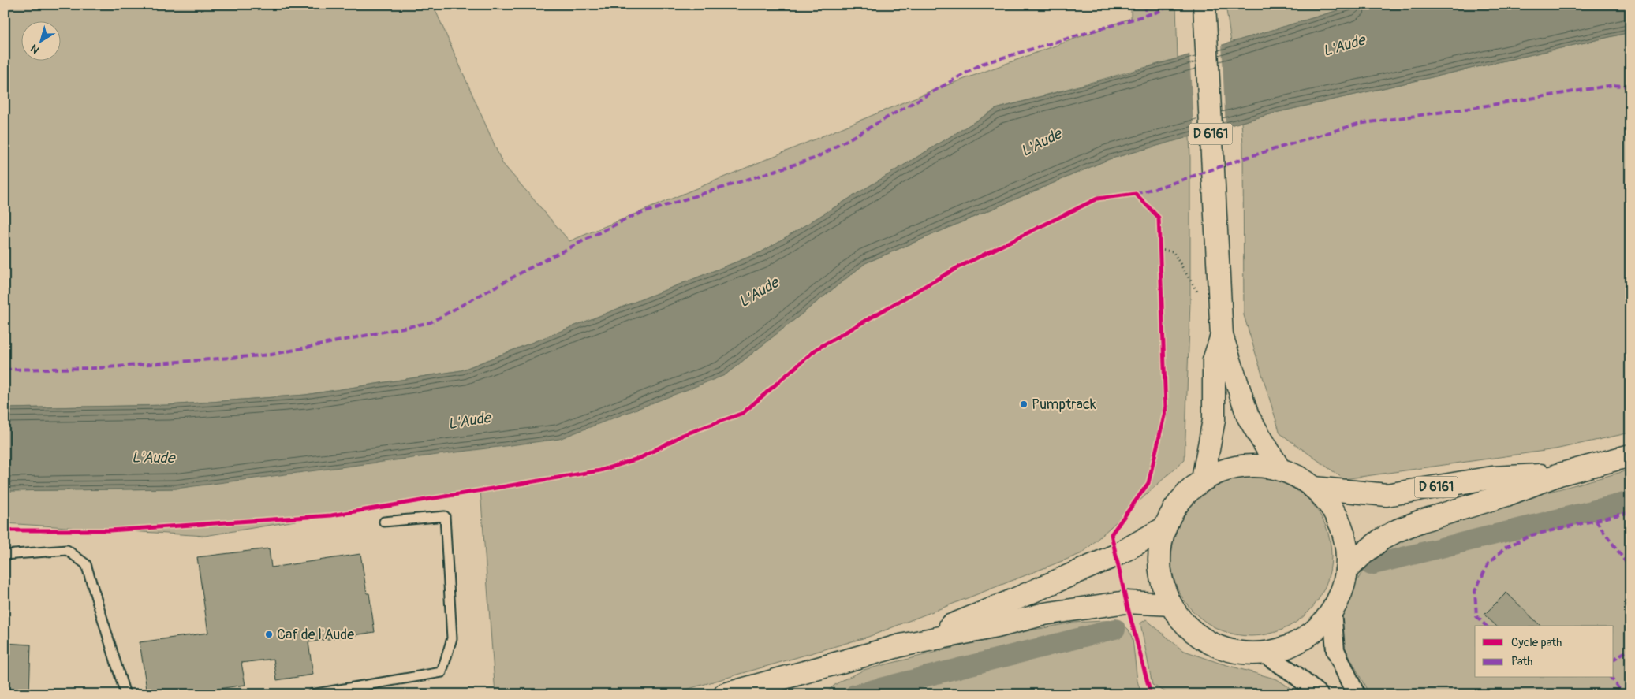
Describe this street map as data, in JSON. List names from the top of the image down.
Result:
{
  "streets": {
    "main road": ["D 6161"]
  },
  "water": ["L'Aude"],
  "places": ["Pumptrack", "Caf de l'Aude"],
  "legend": ["Cycle path", "Path"],
  "north": "bottom left"
}
